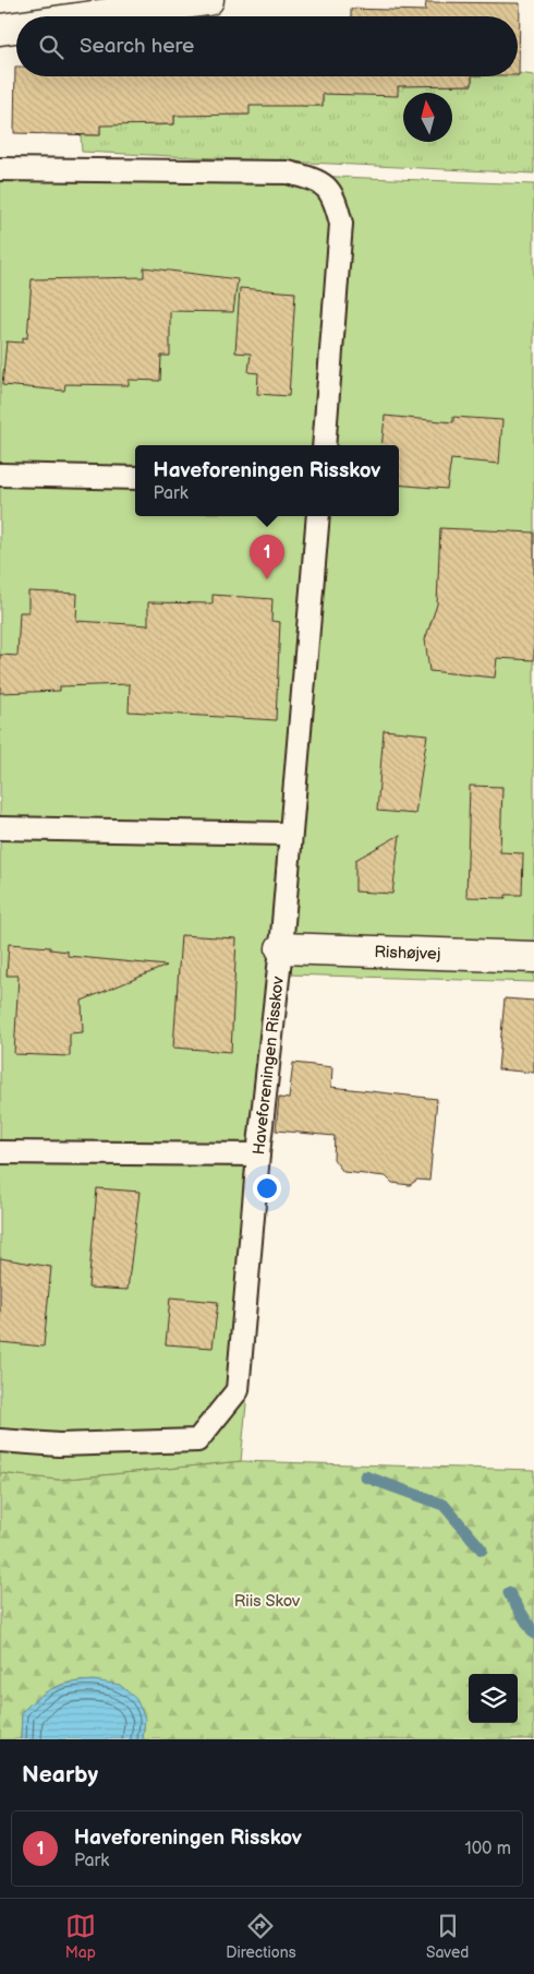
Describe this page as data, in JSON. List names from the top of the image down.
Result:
{
  "streets": {
    "street": ["Rishøjvej"],
    "lane": ["Haveforeningen Risskov"]
  },
  "crossings": [
    ["Rishøjvej", "Haveforeningen Risskov"]
  ],
  "parks": ["Riis Skov"],
  "north": "top",
  "page": {
    "search": "Search here",
    "popup": ["Haveforeningen Risskov", "Park"],
    "pins": "1",
    "heading": "Nearby",
    "list": [
      {
        "mark": "1",
        "name": "Haveforeningen Risskov",
        "note": "Park",
        "value": "100 m"
      }
    ],
    "nav": ["Map", "Directions", "Saved"]
  }
}
